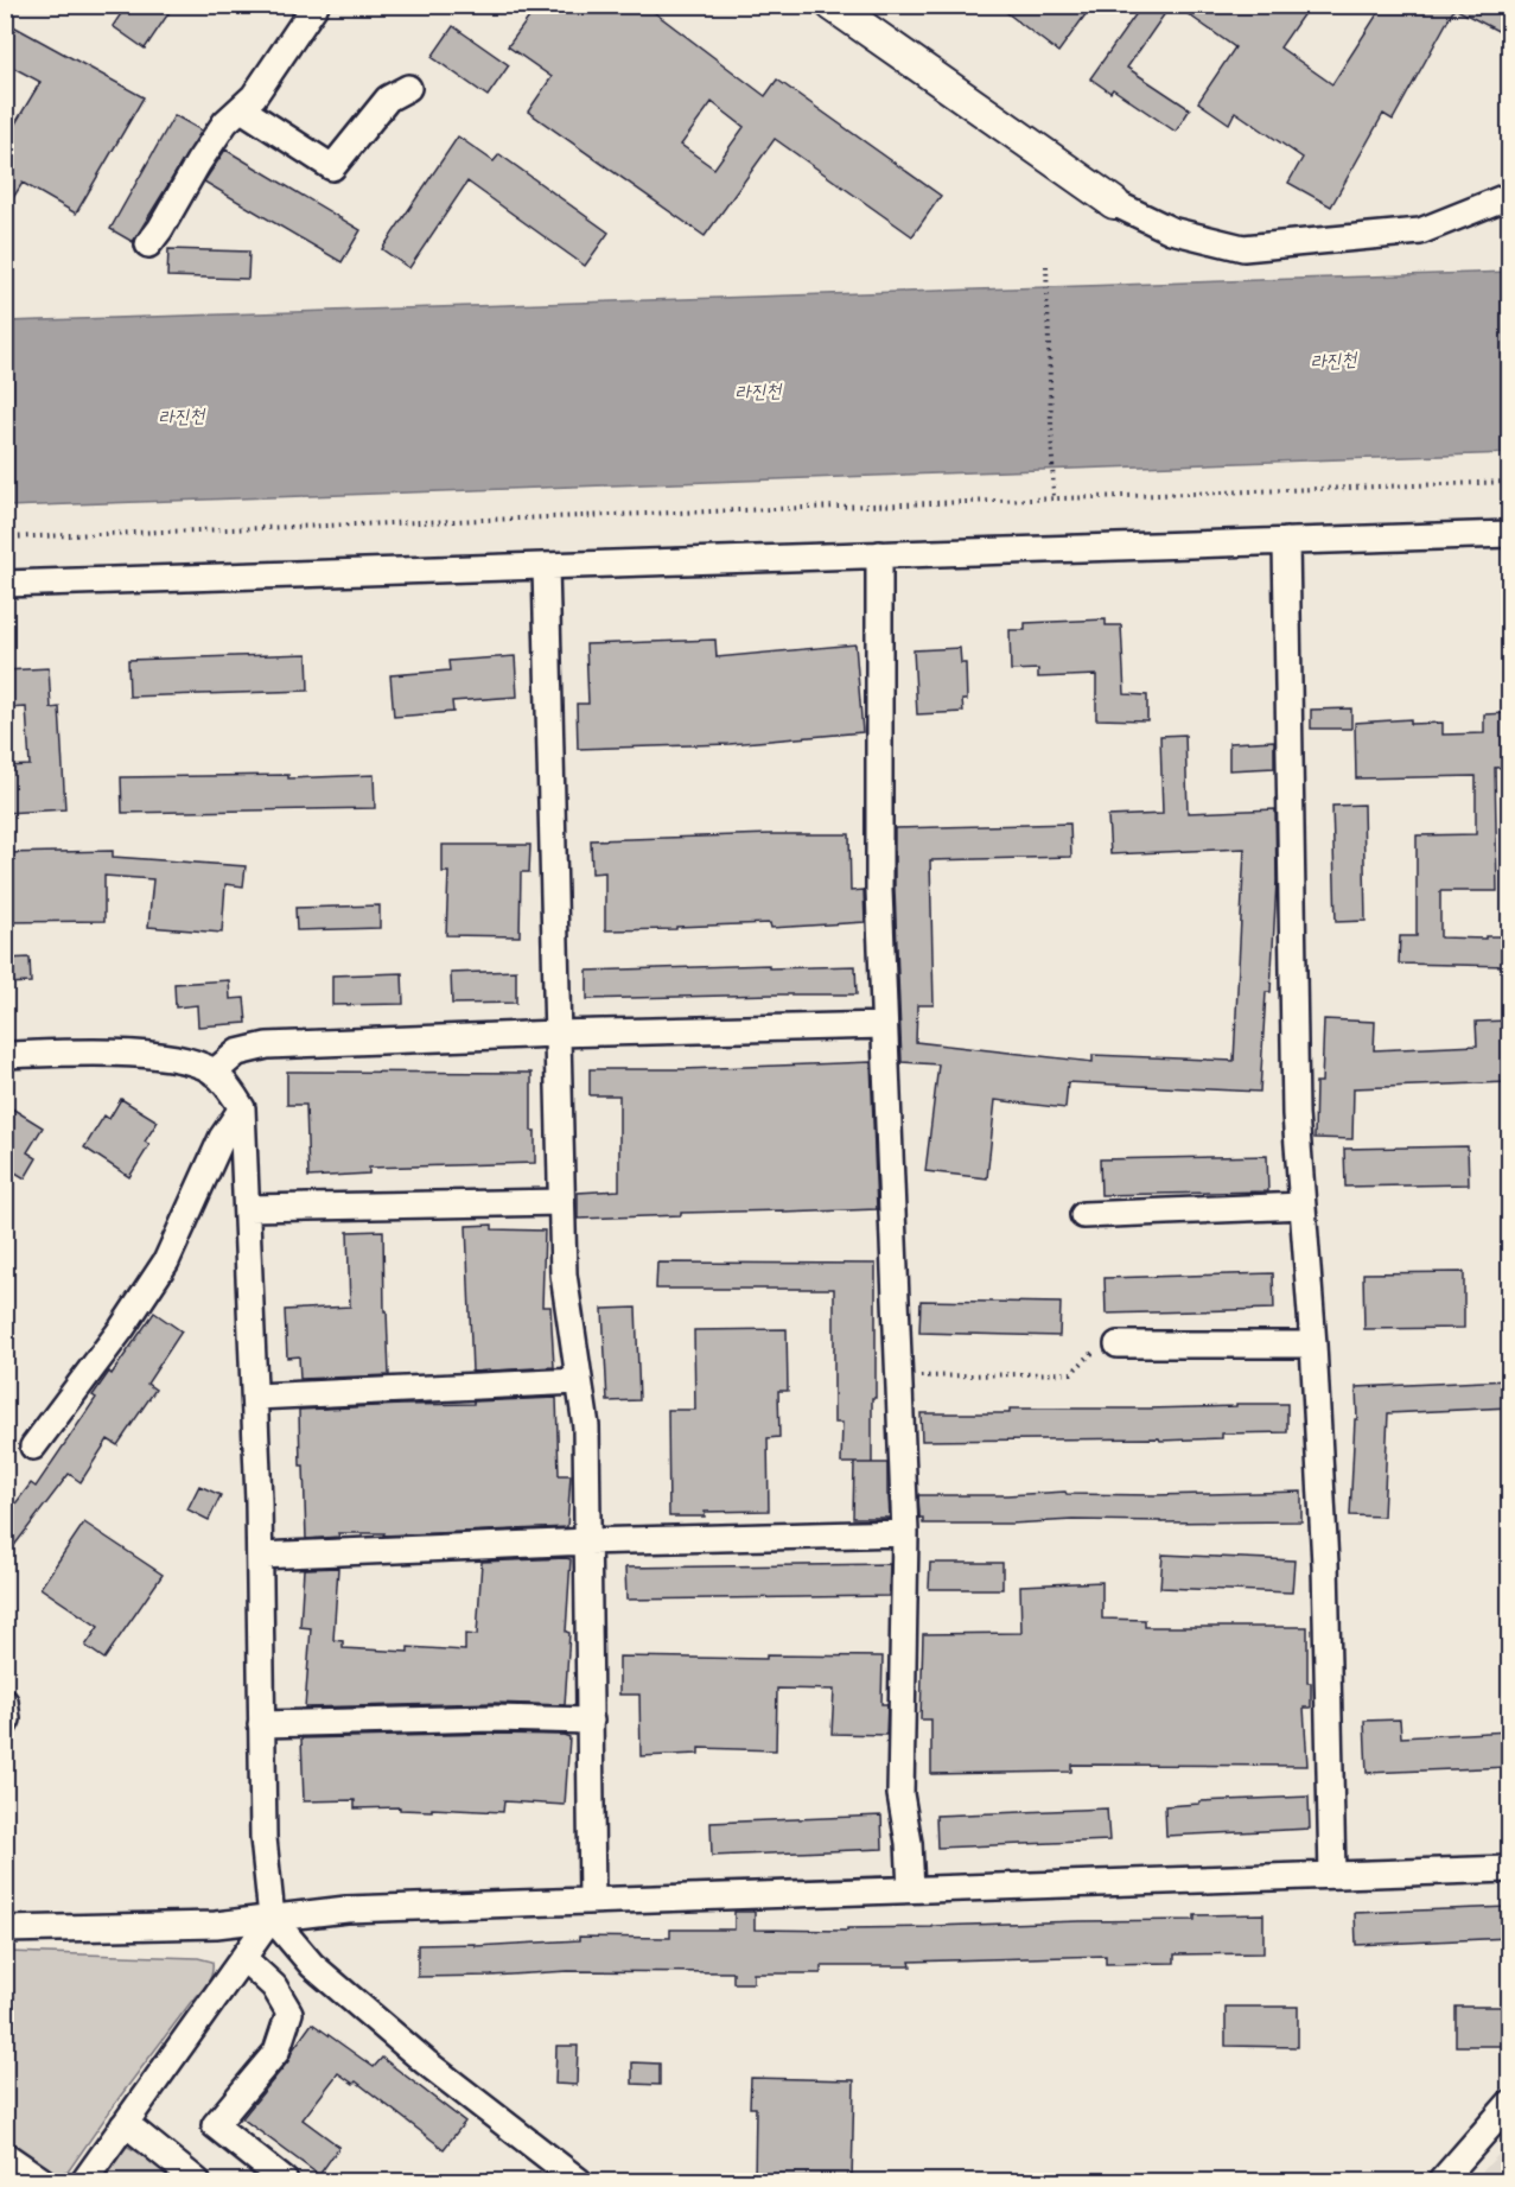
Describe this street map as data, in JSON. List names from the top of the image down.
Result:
{
  "water": ["라진천"]
}
